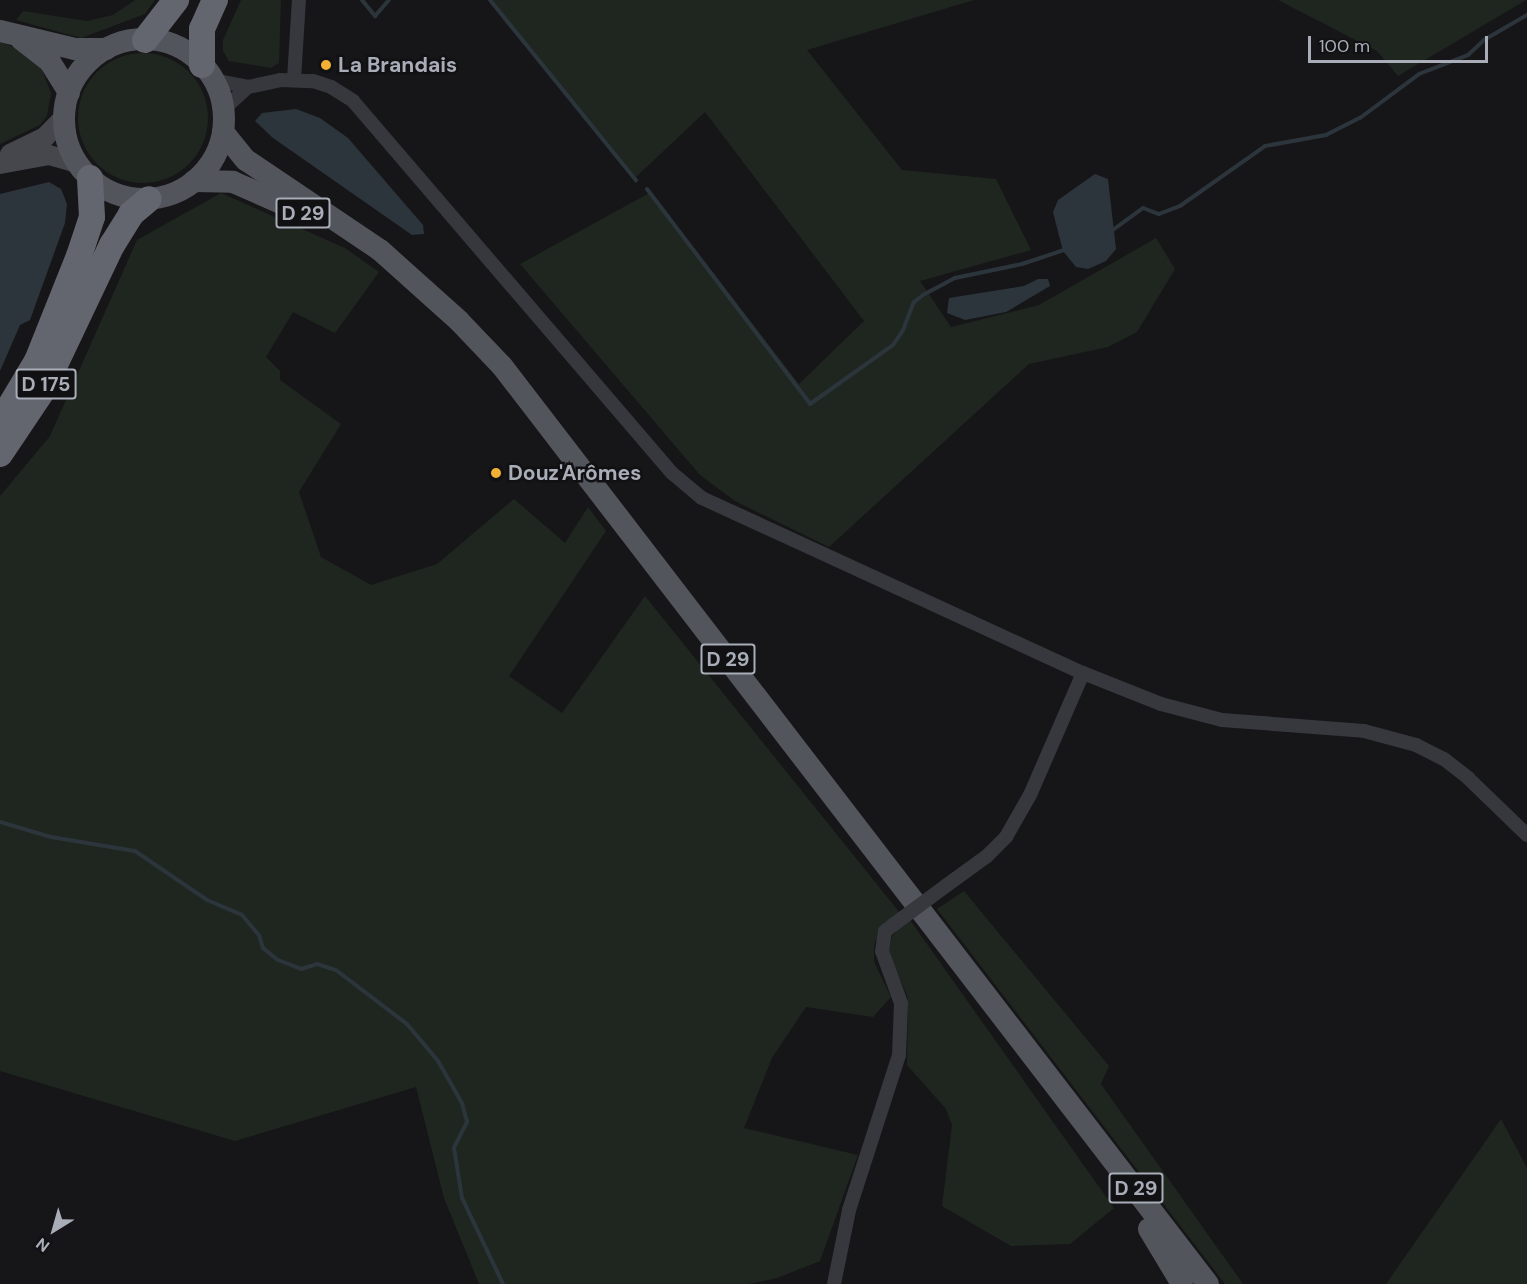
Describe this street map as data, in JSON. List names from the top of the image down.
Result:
{
  "streets": {
    "highway": ["D 175"],
    "main road": ["D 29"]
  },
  "crossings": [
    ["D 29", "D 175"]
  ],
  "places": ["La Brandais", "Douz'Arômes"],
  "scale_bar": "100 m",
  "north": "bottom left"
}
